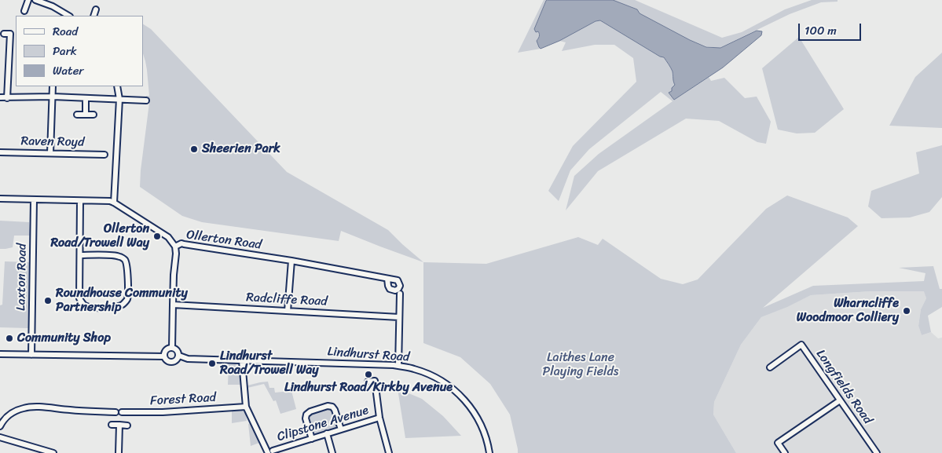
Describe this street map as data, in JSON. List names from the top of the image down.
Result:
{
  "streets": {
    "street": [
      "Raven Royd",
      "Ollerton Road",
      "Laxton Road",
      "Radcliffe Road",
      "Lindhurst Road",
      "Longfields Road",
      "Forest Road",
      "Clipstone Avenue"
    ]
  },
  "crossings": [
    ["Ollerton Road", "Laxton Road"],
    ["Laxton Road", "Lindhurst Road"]
  ],
  "parks": ["Laithes Lane Playing Fields"],
  "places": [
    "Sheerien Park",
    "Ollerton Road/Trowell Way",
    "Roundhouse Community Partnership",
    "Wharncliffe Woodmoor Colliery",
    "Community Shop",
    "Lindhurst Road/Trowell Way",
    "Lindhurst Road/Kirkby Avenue"
  ],
  "legend": ["Road", "Park", "Water"],
  "scale_bar": "100 m"
}
